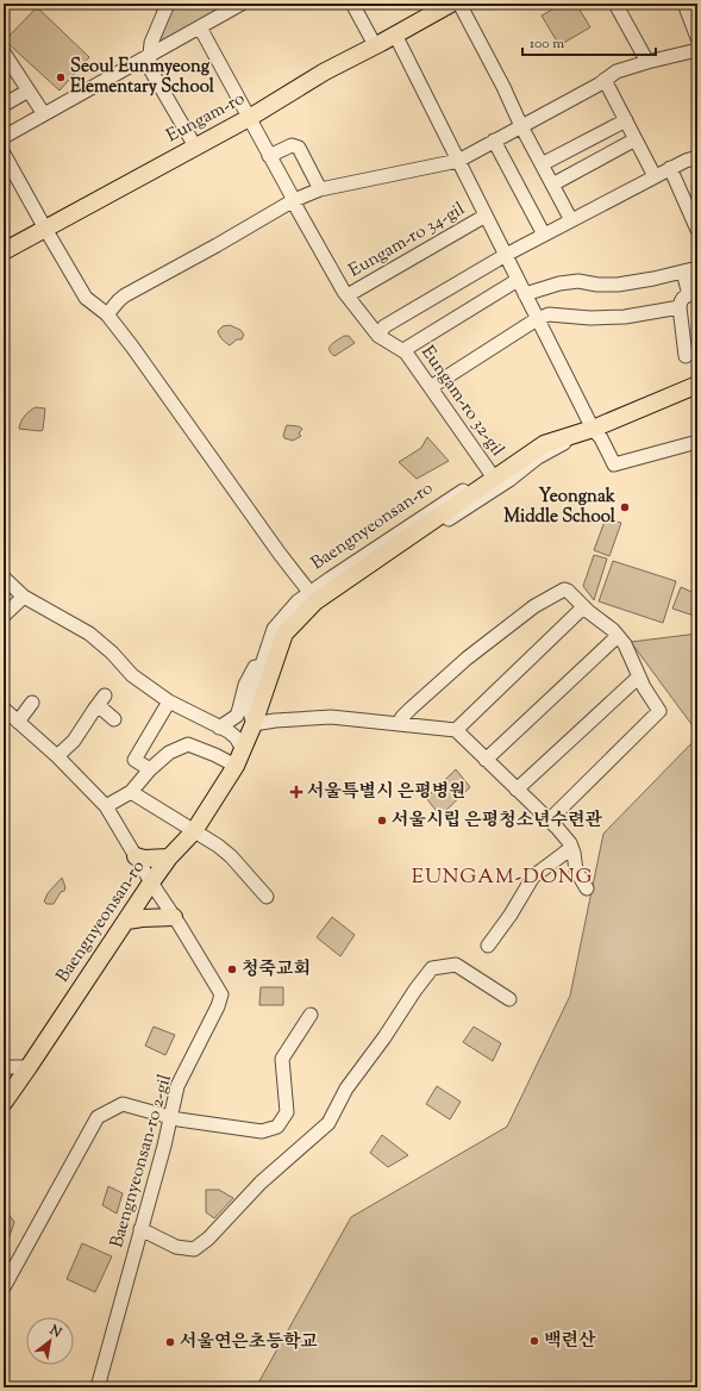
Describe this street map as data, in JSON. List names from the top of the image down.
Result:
{
  "streets": {
    "main road": ["Eungam-ro", "Baengnyeonsan-ro"],
    "street": ["Eungam-ro 34-gil", "Eungam-ro 32-gil", "Baengnyeonsan-ro 2-gil"]
  },
  "crossings": [
    ["Eungam-ro", "Eungam-ro 34-gil"],
    ["Eungam-ro", "Eungam-ro 32-gil"],
    ["Eungam-ro 34-gil", "Eungam-ro 32-gil"],
    ["Eungam-ro 34-gil", "Baengnyeonsan-ro"],
    ["Eungam-ro 32-gil", "Baengnyeonsan-ro"],
    ["Baengnyeonsan-ro", "Baengnyeonsan-ro 2-gil"]
  ],
  "districts": ["EUNGAM-DONG"],
  "places": {
    "other": [
      "Seoul Eunmyeong Elementary School",
      "Yeongnak Middle School",
      "서울시립 은평청소년수련관",
      "청죽교회",
      "백련산",
      "서울연은초등학교"
    ],
    "health": ["서울특별시 은평병원"]
  },
  "scale_bar": "100 m",
  "north": "top right"
}
